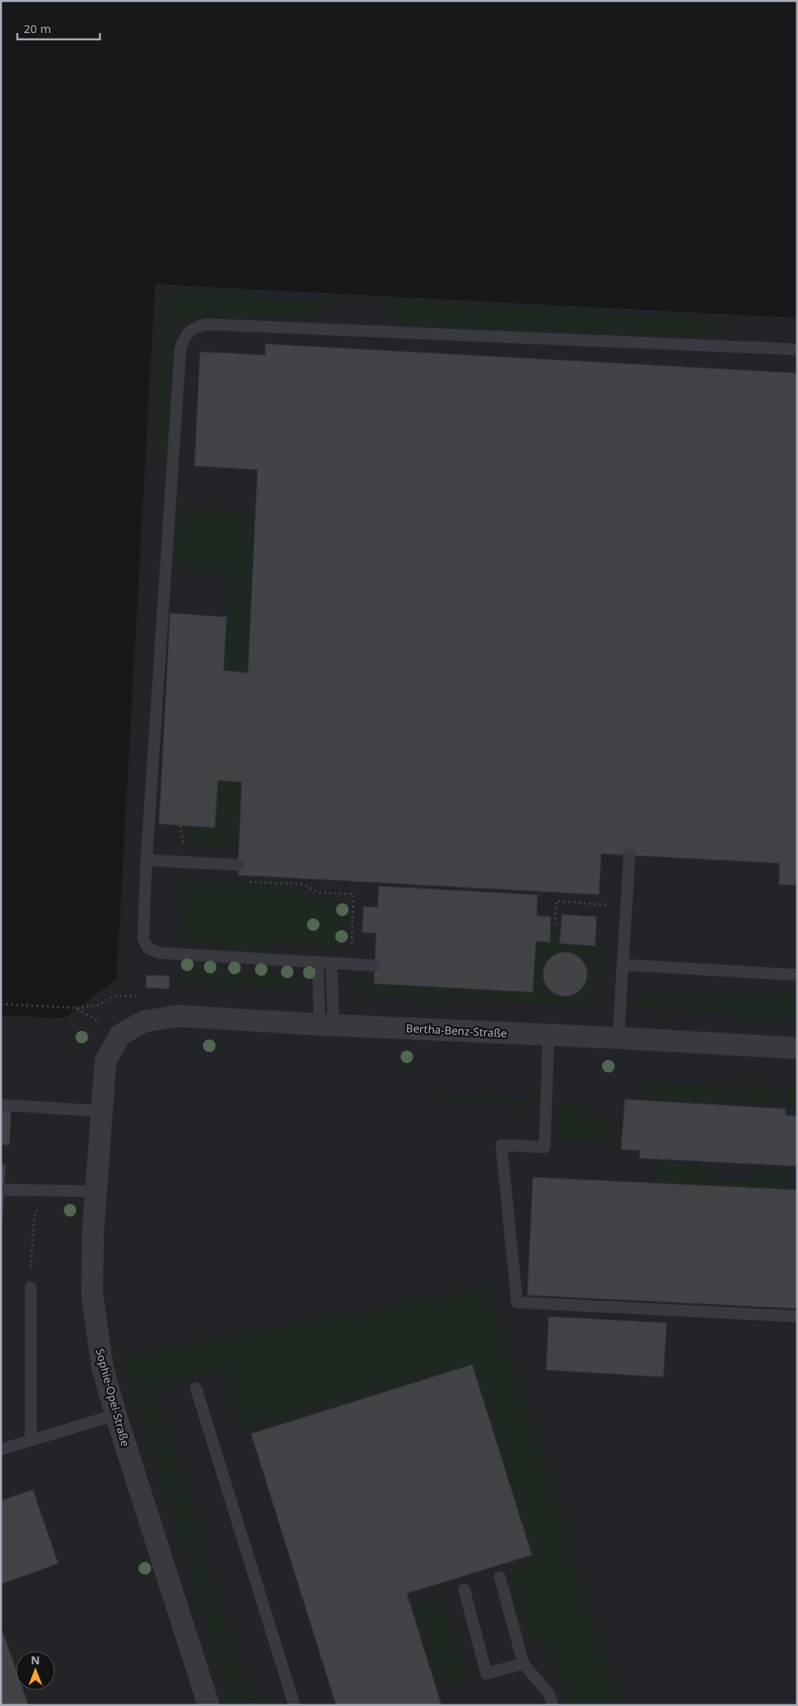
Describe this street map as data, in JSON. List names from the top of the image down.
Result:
{
  "streets": {
    "street": ["Bertha-Benz-Straße", "Sophie-Opel-Straße"]
  },
  "crossings": [
    ["Bertha-Benz-Straße", "Sophie-Opel-Straße"]
  ],
  "scale_bar": "20 m",
  "north": "top"
}
